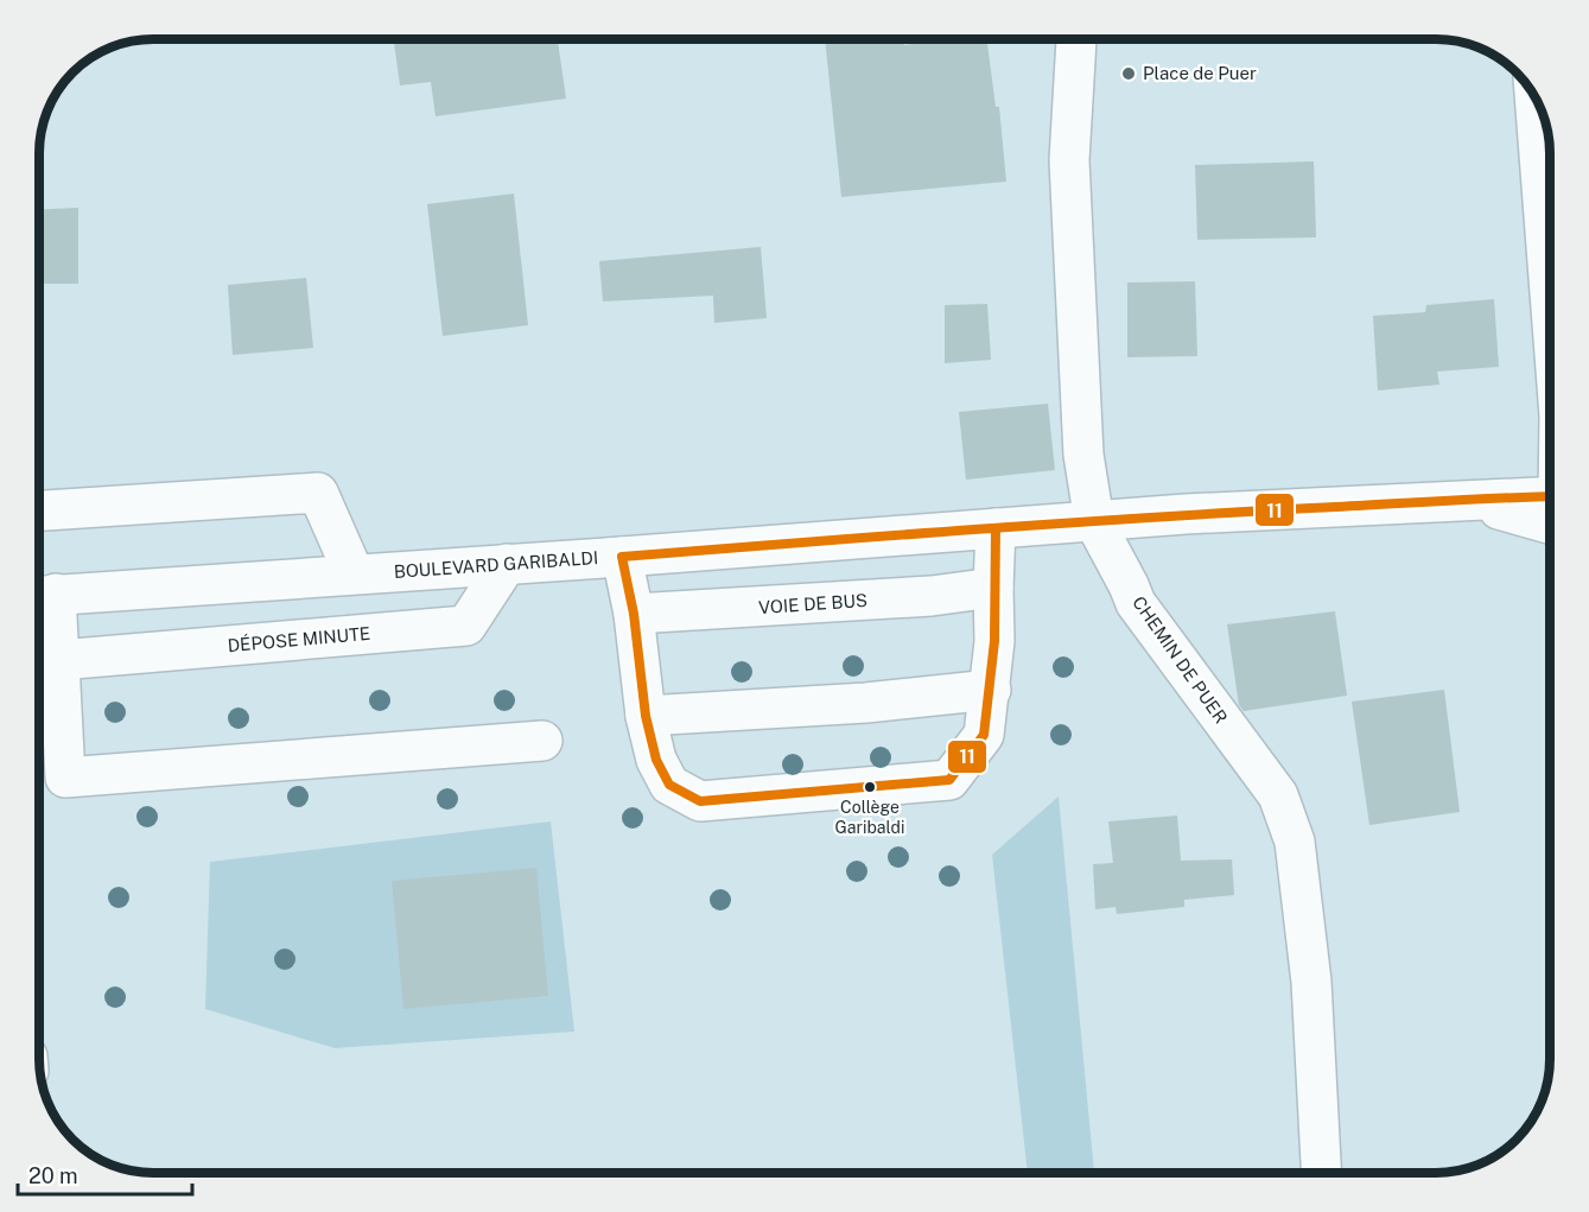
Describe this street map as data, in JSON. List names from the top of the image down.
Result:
{
  "streets": {
    "street": [
      "BOULEVARD GARIBALDI",
      "VOIE DE BUS",
      "DÉPOSE MINUTE",
      "CHEMIN DE PUER"
    ]
  },
  "crossings": [
    ["BOULEVARD GARIBALDI", "DÉPOSE MINUTE"],
    ["BOULEVARD GARIBALDI", "CHEMIN DE PUER"]
  ],
  "places": ["Place de Puer", "Collège Garibaldi"],
  "lines": ["transit line 11"],
  "scale_bar": "20 m"
}
